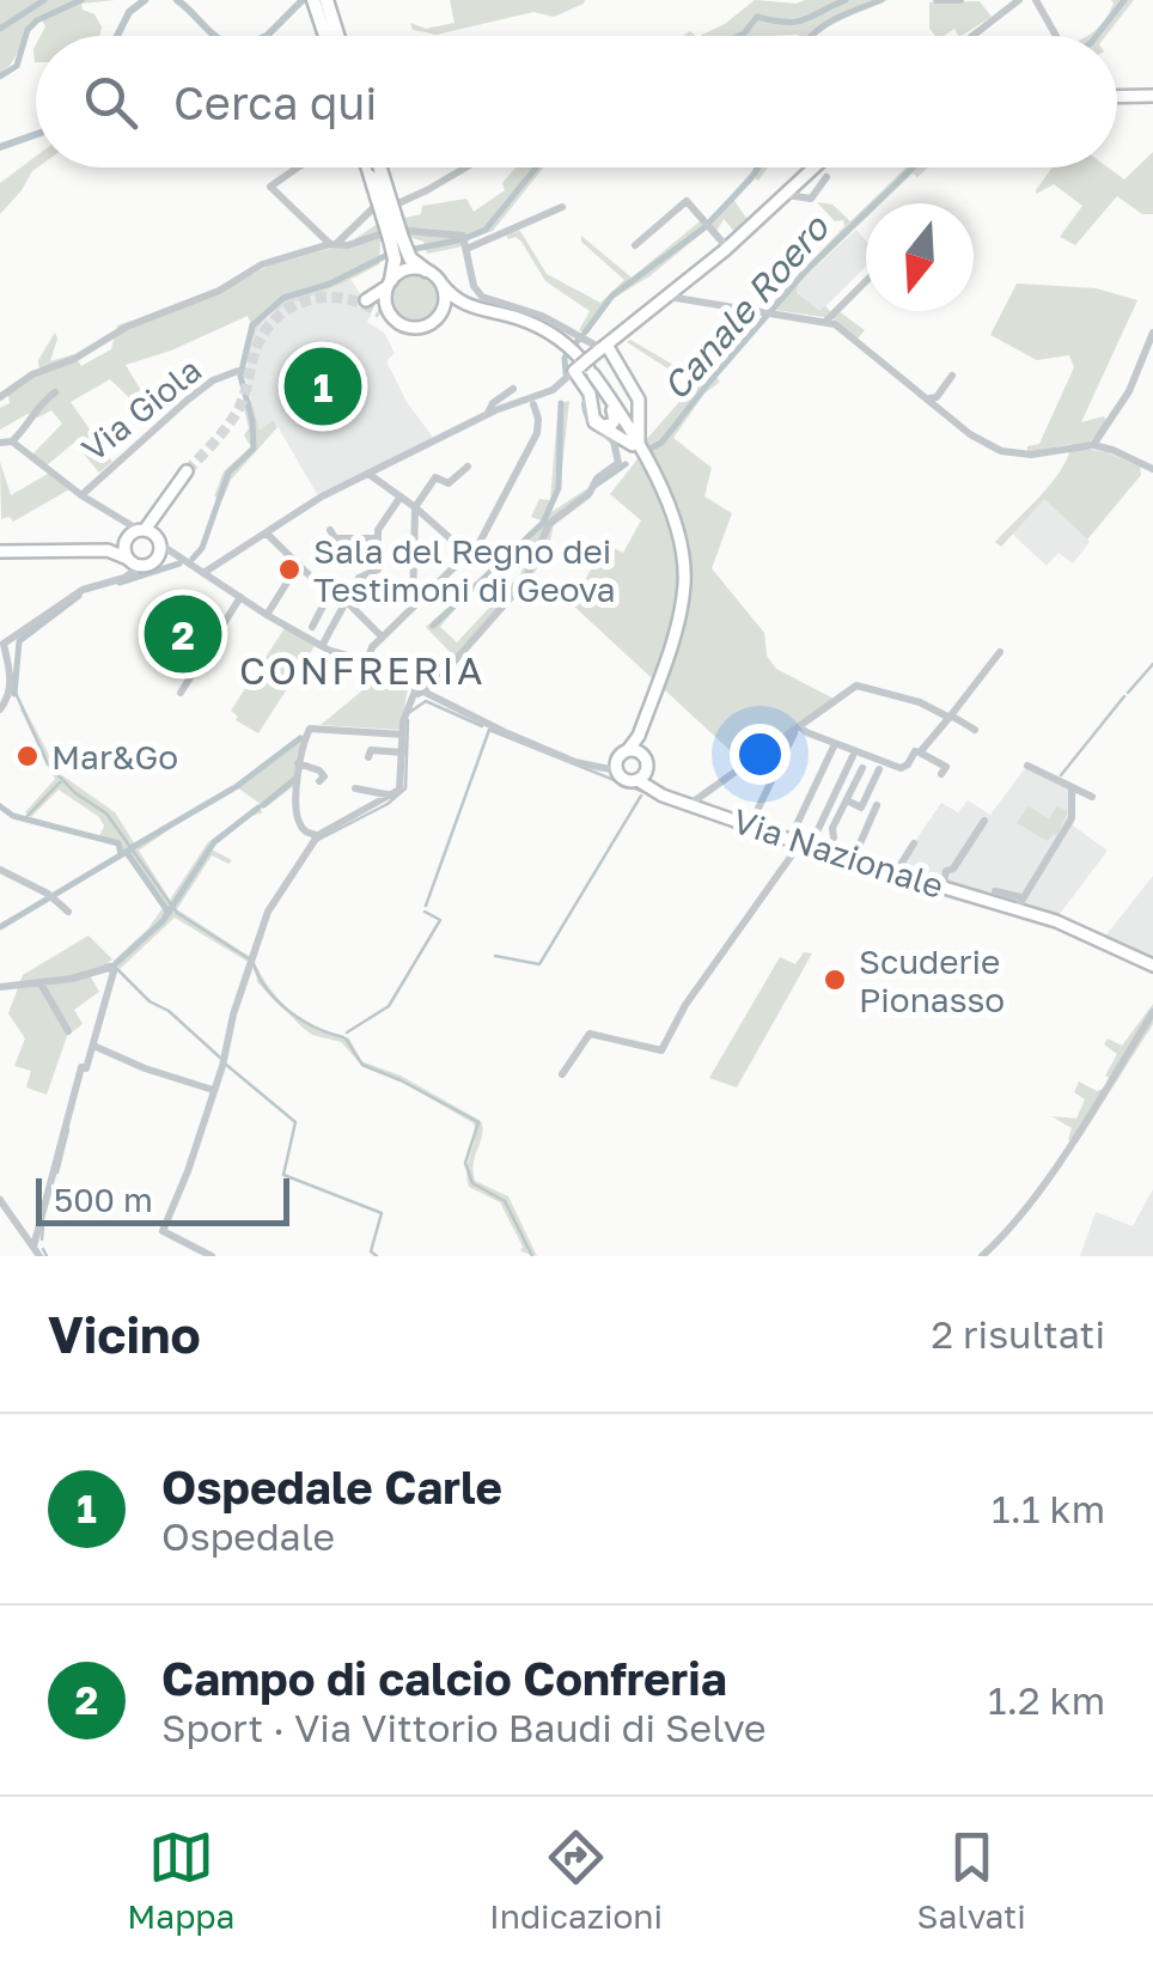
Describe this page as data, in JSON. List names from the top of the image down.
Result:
{
  "streets": {
    "main road": ["Via Nazionale"],
    "street": ["Via Giola"]
  },
  "crossings": [
    ["Via Giola", "Via Nazionale"]
  ],
  "districts": ["CONFRERIA"],
  "water": ["Canale Roero"],
  "places": ["Sala del Regno dei Testimoni di Geova", "Mar&Go", "Scuderie Pionasso"],
  "scale_bar": "500 m",
  "north": "bottom",
  "page": {
    "search": "Cerca qui",
    "pins": ["1", "2"],
    "scale": "500 m",
    "heading": ["Vicino", "2 risultati"],
    "list": [
      {
        "mark": "1",
        "name": "Ospedale Carle",
        "note": "Ospedale",
        "value": "1.1 km"
      },
      {
        "mark": "2",
        "name": "Campo di calcio Confreria",
        "note": "Sport · Via Vittorio Baudi di Selve",
        "value": "1.2 km"
      }
    ],
    "nav": ["Mappa", "Indicazioni", "Salvati"]
  }
}
